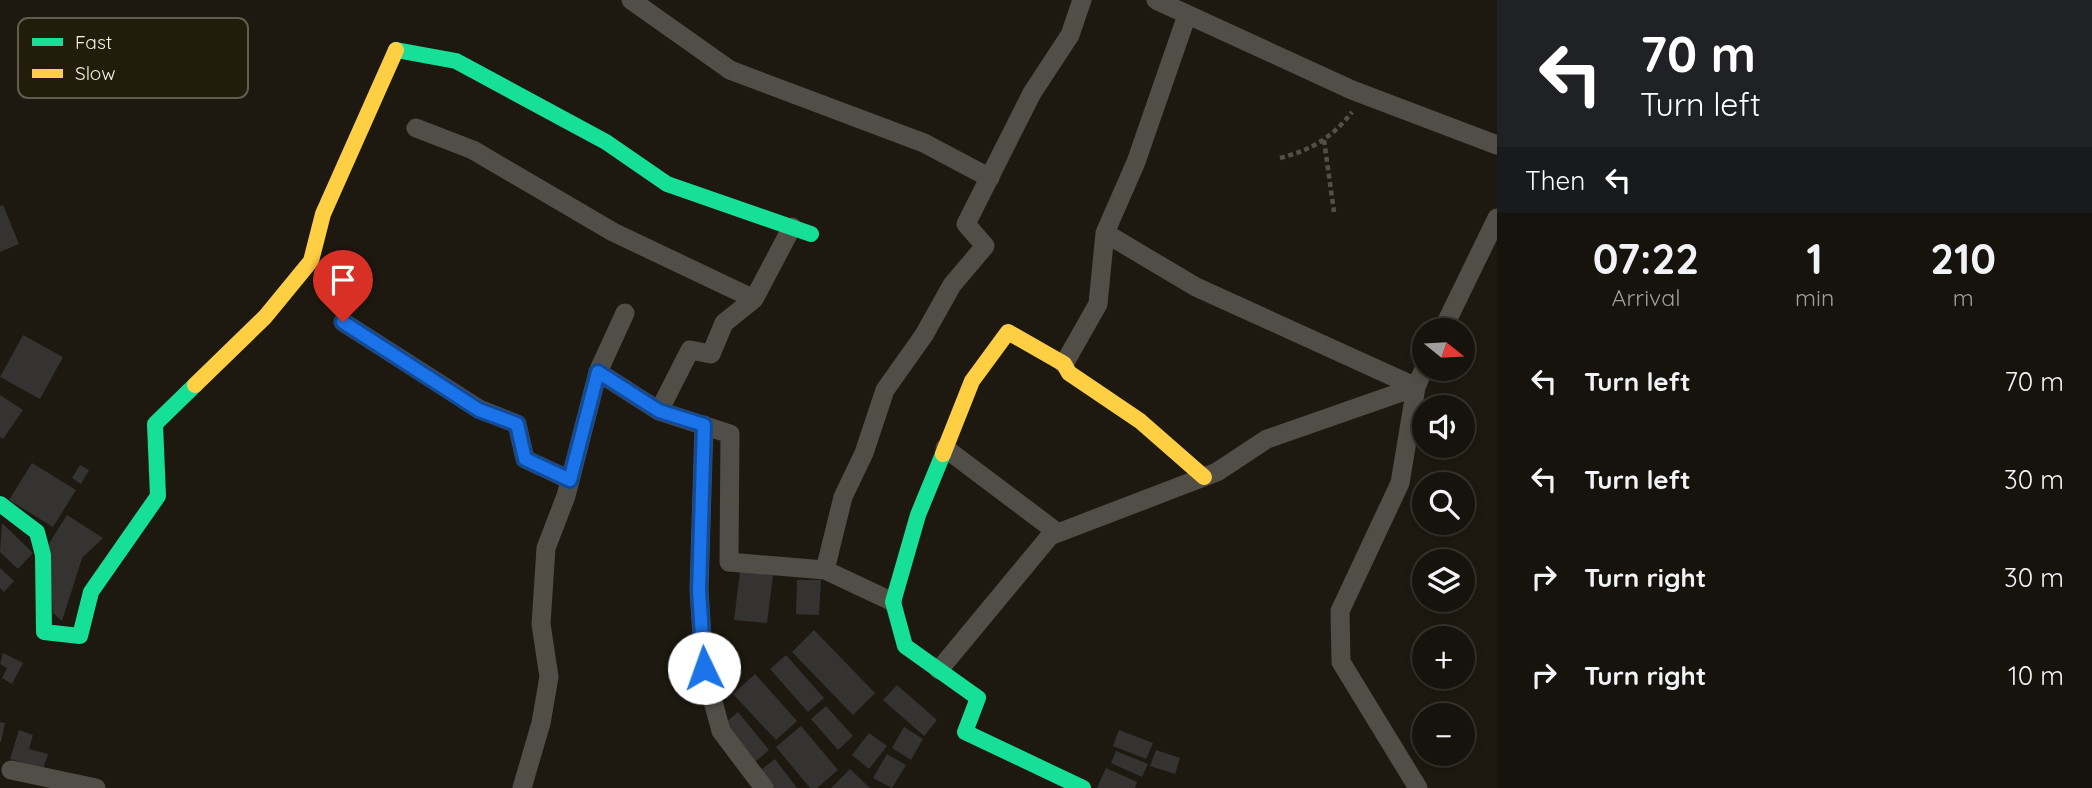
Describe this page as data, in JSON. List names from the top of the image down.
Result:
{
  "legend": ["Fast", "Slow"],
  "north": "right",
  "page": {
    "turn": ["70 m", "Turn left"],
    "then": "Then",
    "eta": [
      "07:22",
      "Arrival",
      "1",
      "min",
      "210",
      "m"
    ],
    "map_buttons": ["+", "−"],
    "list": [
      {
        "name": "Turn left",
        "value": "70 m"
      },
      {
        "name": "Turn left",
        "value": "30 m"
      },
      {
        "name": "Turn right",
        "value": "30 m"
      },
      {
        "name": "Turn right",
        "value": "10 m"
      }
    ]
  }
}
